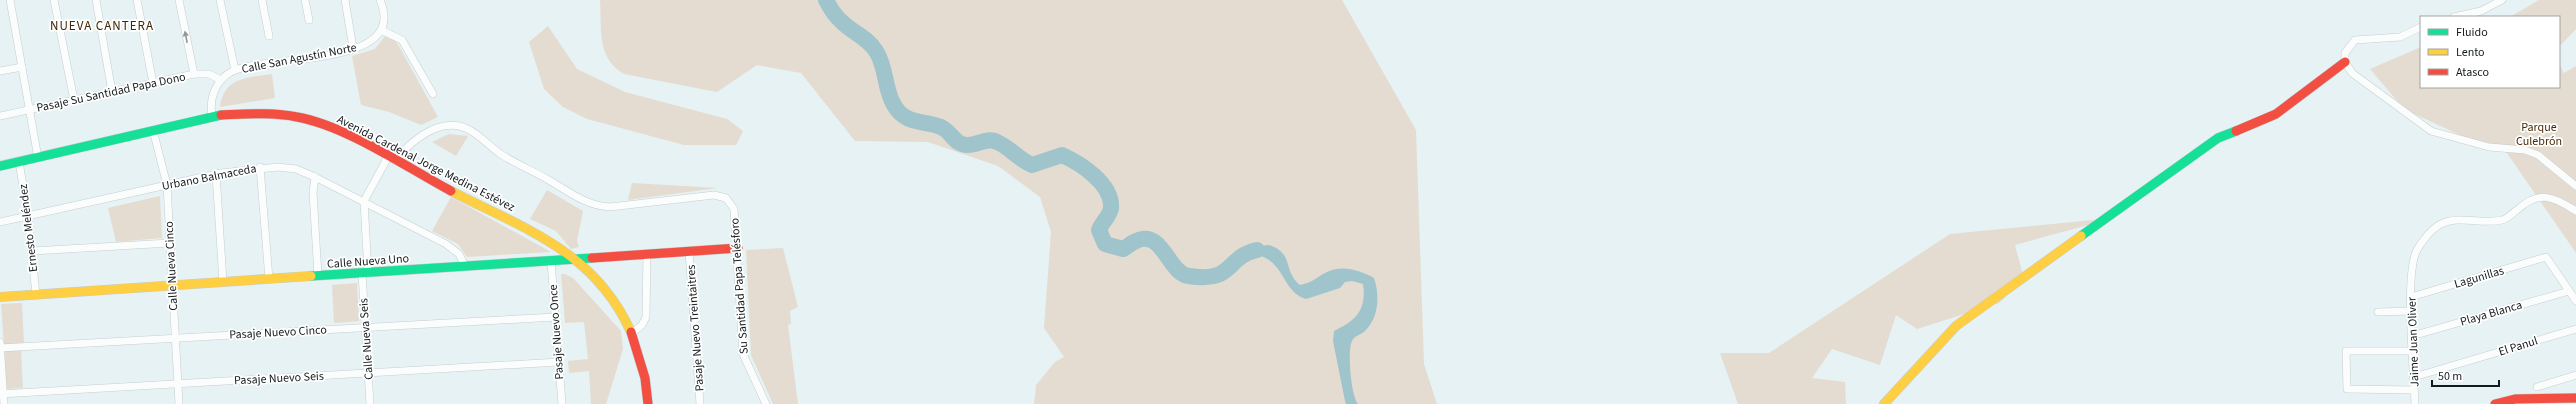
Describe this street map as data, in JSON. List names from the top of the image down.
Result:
{
  "streets": {
    "street": [
      "Calle San Agustín Norte",
      "Pasaje Su Santidad Papa Dono",
      "Avenida Cardenal Jorge Medina Estévez",
      "Urbano Balmaceda",
      "Ernesto Meléndez",
      "Calle Nueva Uno",
      "Calle Nueva Cinco",
      "Lagunillas",
      "Su Santidad Papa Telésforo",
      "Playa Blanca",
      "Pasaje Nuevo Treintaitres",
      "Pasaje Nuevo Cinco",
      "Pasaje Nuevo Once",
      "Calle Nueva Seis",
      "Jaime Juan Oliver",
      "El Panul",
      "Pasaje Nuevo Seis"
    ]
  },
  "crossings": [
    ["Calle San Agustín Norte", "Pasaje Su Santidad Papa Dono"],
    ["Calle San Agustín Norte", "Avenida Cardenal Jorge Medina Estévez"],
    ["Avenida Cardenal Jorge Medina Estévez", "Ernesto Meléndez"],
    ["Avenida Cardenal Jorge Medina Estévez", "Calle Nueva Uno"],
    ["Avenida Cardenal Jorge Medina Estévez", "Calle Nueva Cinco"],
    ["Avenida Cardenal Jorge Medina Estévez", "Su Santidad Papa Telésforo"],
    ["Urbano Balmaceda", "Ernesto Meléndez"],
    ["Urbano Balmaceda", "Calle Nueva Uno"],
    ["Urbano Balmaceda", "Calle Nueva Cinco"],
    ["Urbano Balmaceda", "Calle Nueva Seis"],
    ["Ernesto Meléndez", "Calle Nueva Uno"],
    ["Calle Nueva Uno", "Calle Nueva Cinco"],
    ["Calle Nueva Uno", "Su Santidad Papa Telésforo"],
    ["Calle Nueva Uno", "Pasaje Nuevo Treintaitres"],
    ["Calle Nueva Uno", "Pasaje Nuevo Once"],
    ["Calle Nueva Uno", "Calle Nueva Seis"],
    ["Calle Nueva Cinco", "Pasaje Nuevo Cinco"],
    ["Calle Nueva Cinco", "Pasaje Nuevo Seis"],
    ["Lagunillas", "Playa Blanca"],
    ["Lagunillas", "Jaime Juan Oliver"],
    ["Playa Blanca", "Jaime Juan Oliver"],
    ["Pasaje Nuevo Cinco", "Pasaje Nuevo Once"],
    ["Pasaje Nuevo Cinco", "Calle Nueva Seis"],
    ["Pasaje Nuevo Once", "Pasaje Nuevo Seis"],
    ["Calle Nueva Seis", "Pasaje Nuevo Seis"],
    ["Jaime Juan Oliver", "El Panul"]
  ],
  "districts": ["NUEVA CANTERA"],
  "parks": ["Parque Culebrón"],
  "legend": ["Fluido", "Lento", "Atasco"],
  "scale_bar": "50 m"
}
